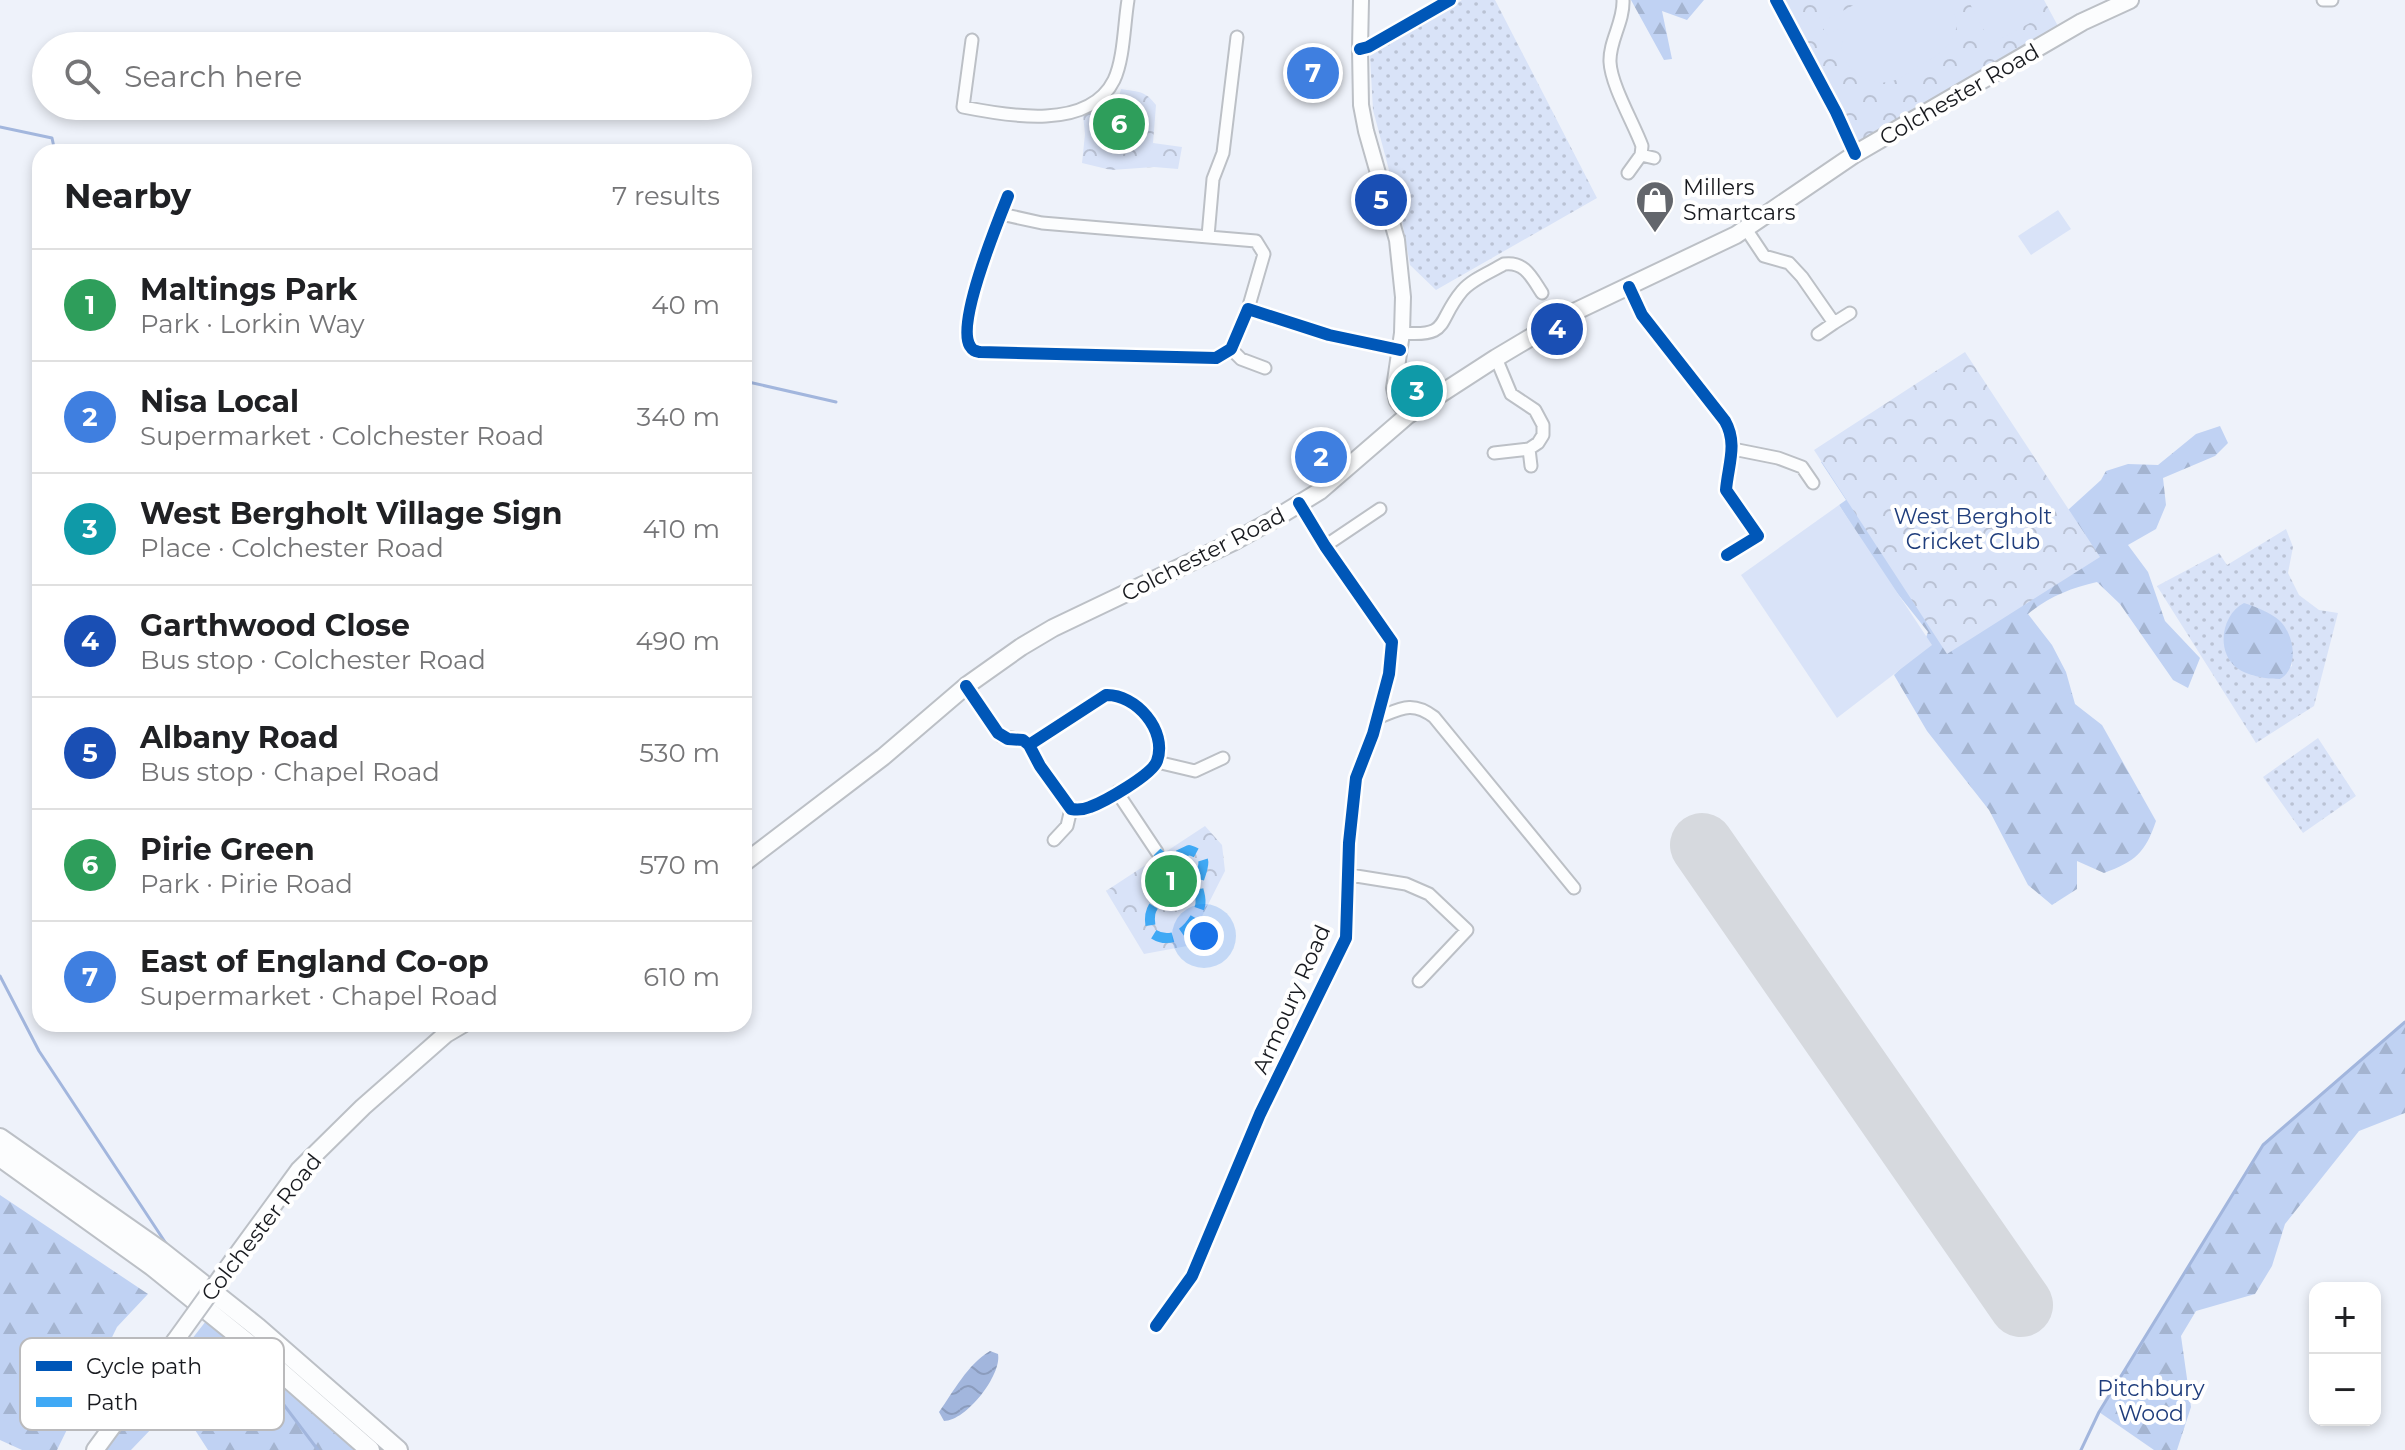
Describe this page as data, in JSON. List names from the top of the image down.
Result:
{
  "streets": {
    "main road": ["Colchester Road"],
    "street": ["Armoury Road"]
  },
  "crossings": [
    ["Colchester Road", "Armoury Road"]
  ],
  "parks": ["West Bergholt Cricket Club", "Pitchbury Wood"],
  "places": {
    "shop": ["Millers Smartcars"]
  },
  "legend": ["Cycle path", "Path"],
  "page": {
    "search": "Search here",
    "pins": [
      "7",
      "6",
      "5",
      "4",
      "3",
      "2",
      "1"
    ],
    "heading": ["Nearby", "7 results"],
    "list": [
      {
        "mark": "1",
        "name": "Maltings Park",
        "note": "Park · Lorkin Way",
        "value": "40 m"
      },
      {
        "mark": "2",
        "name": "Nisa Local",
        "note": "Supermarket · Colchester Road",
        "value": "340 m"
      },
      {
        "mark": "3",
        "name": "West Bergholt Village Sign",
        "note": "Place · Colchester Road",
        "value": "410 m"
      },
      {
        "mark": "4",
        "name": "Garthwood Close",
        "note": "Bus stop · Colchester Road",
        "value": "490 m"
      },
      {
        "mark": "5",
        "name": "Albany Road",
        "note": "Bus stop · Chapel Road",
        "value": "530 m"
      },
      {
        "mark": "6",
        "name": "Pirie Green",
        "note": "Park · Pirie Road",
        "value": "570 m"
      },
      {
        "mark": "7",
        "name": "East of England Co-op",
        "note": "Supermarket · Chapel Road",
        "value": "610 m"
      }
    ],
    "map_buttons": ["+", "−"]
  }
}
